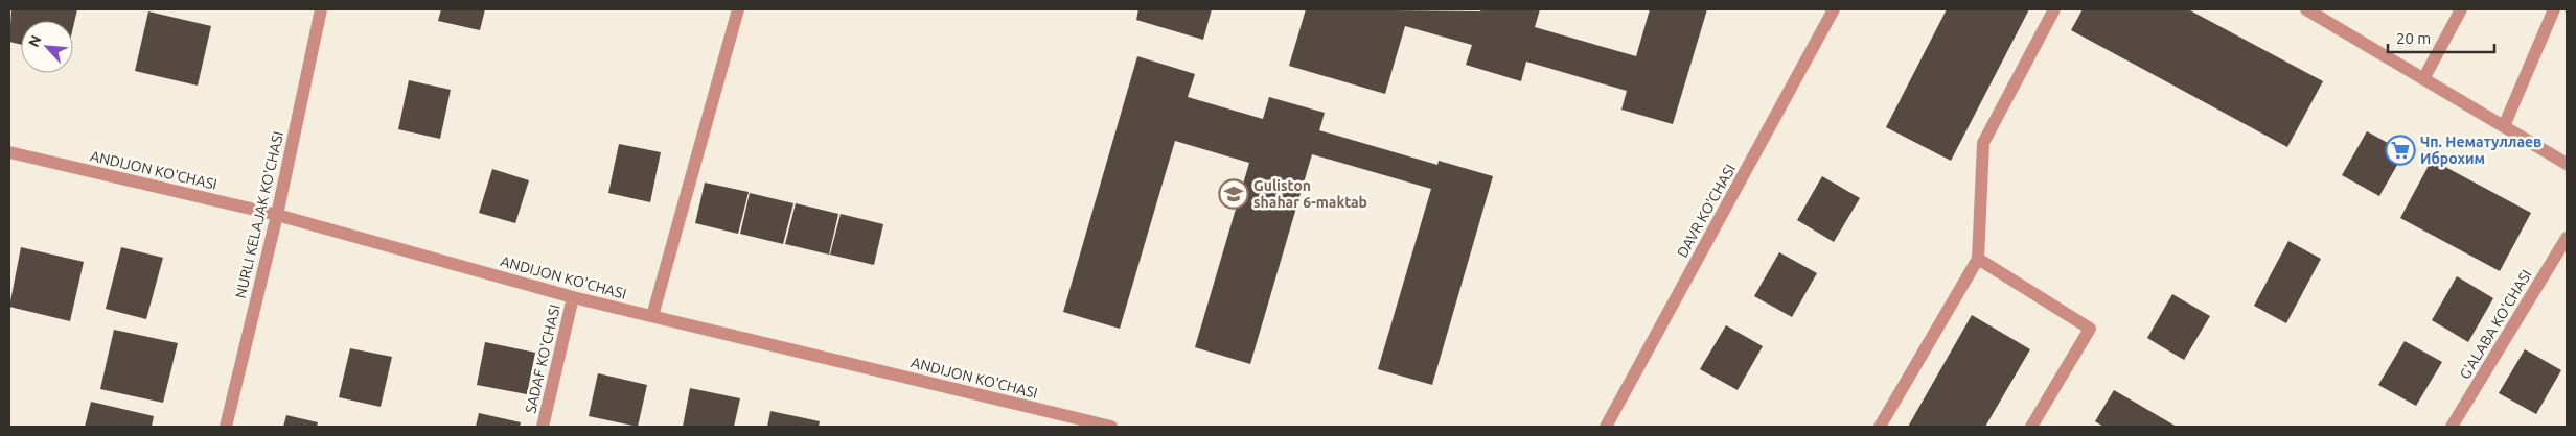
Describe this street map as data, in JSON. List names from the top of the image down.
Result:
{
  "streets": {
    "street": [
      "ANDIJON KO'CHASI",
      "DAVR KO'CHASI",
      "NURLI KELAJAK KO'CHASI",
      "G'ALABA KO'CHASI",
      "SADAF KO'CHASI"
    ]
  },
  "crossings": [
    ["ANDIJON KO'CHASI", "NURLI KELAJAK KO'CHASI"],
    ["ANDIJON KO'CHASI", "SADAF KO'CHASI"]
  ],
  "places": {
    "supermarket": ["Чп. Нематуллаев Иброхим"],
    "school or university": ["Guliston shahar 6-maktab"]
  },
  "scale_bar": "20 m",
  "north": "top left"
}
